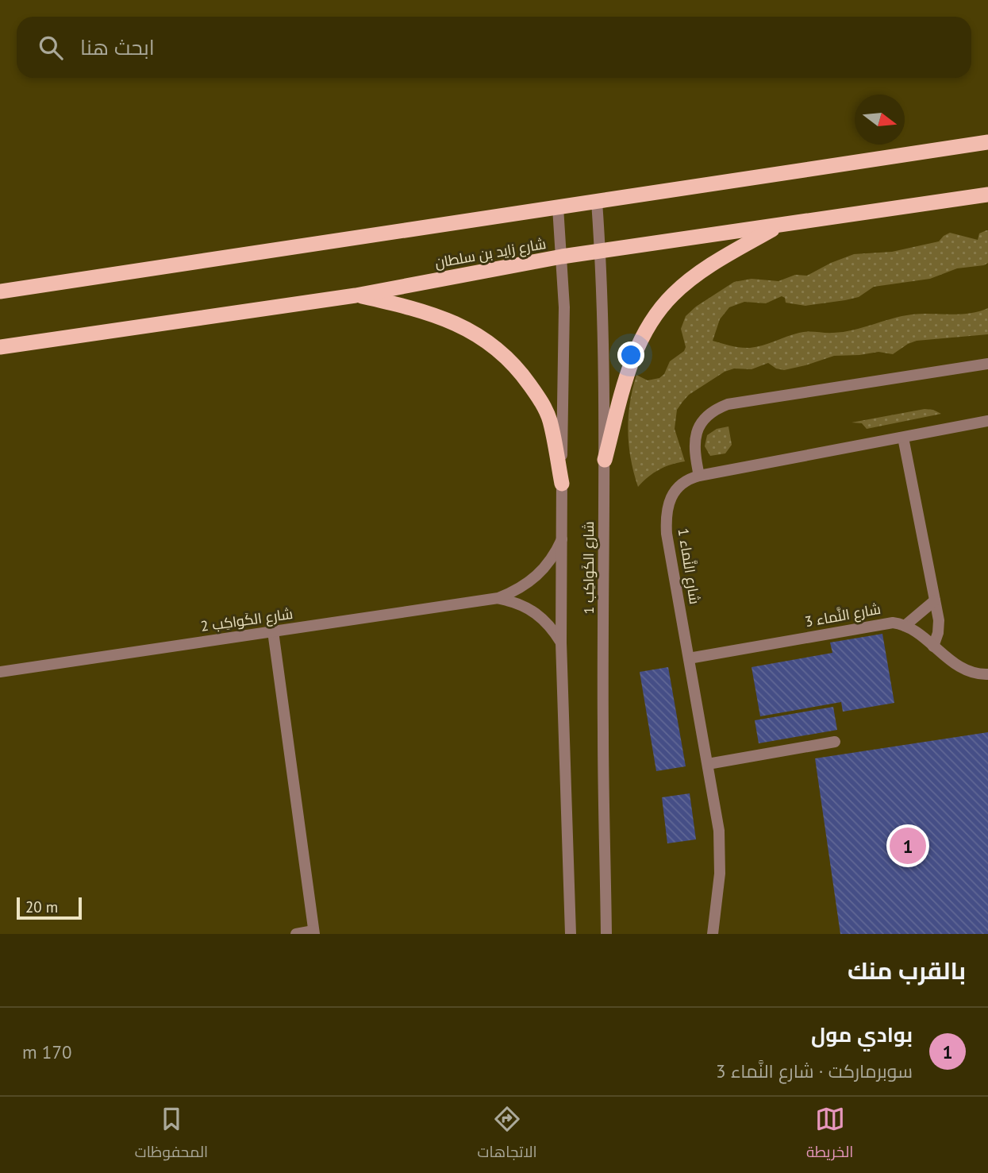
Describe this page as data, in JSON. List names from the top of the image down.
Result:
{
  "streets": {
    "highway": ["شارع زايد بن سلطان"],
    "street": [
      "شارع النَّماء 1",
      "شارع الكَواكِب 1",
      "شارع النَّماء 3",
      "شارع الكَواكِب 2"
    ]
  },
  "crossings": [
    ["شارع زايد بن سلطان", "شارع الكَواكِب 1"],
    ["شارع النَّماء 1", "شارع النَّماء 3"],
    ["شارع الكَواكِب 1", "شارع الكَواكِب 2"]
  ],
  "scale_bar": "20 m",
  "north": "right",
  "page": {
    "search": "ابحث هنا",
    "pins": "1",
    "scale": "20 m",
    "heading": "بالقرب منك",
    "list": [
      {
        "mark": "1",
        "name": "بوادي مول",
        "note": "سوبرماركت · شارع النَّماء 3",
        "value": "170 m"
      }
    ],
    "nav": ["الخريطة", "الاتجاهات", "المحفوظات"]
  }
}
